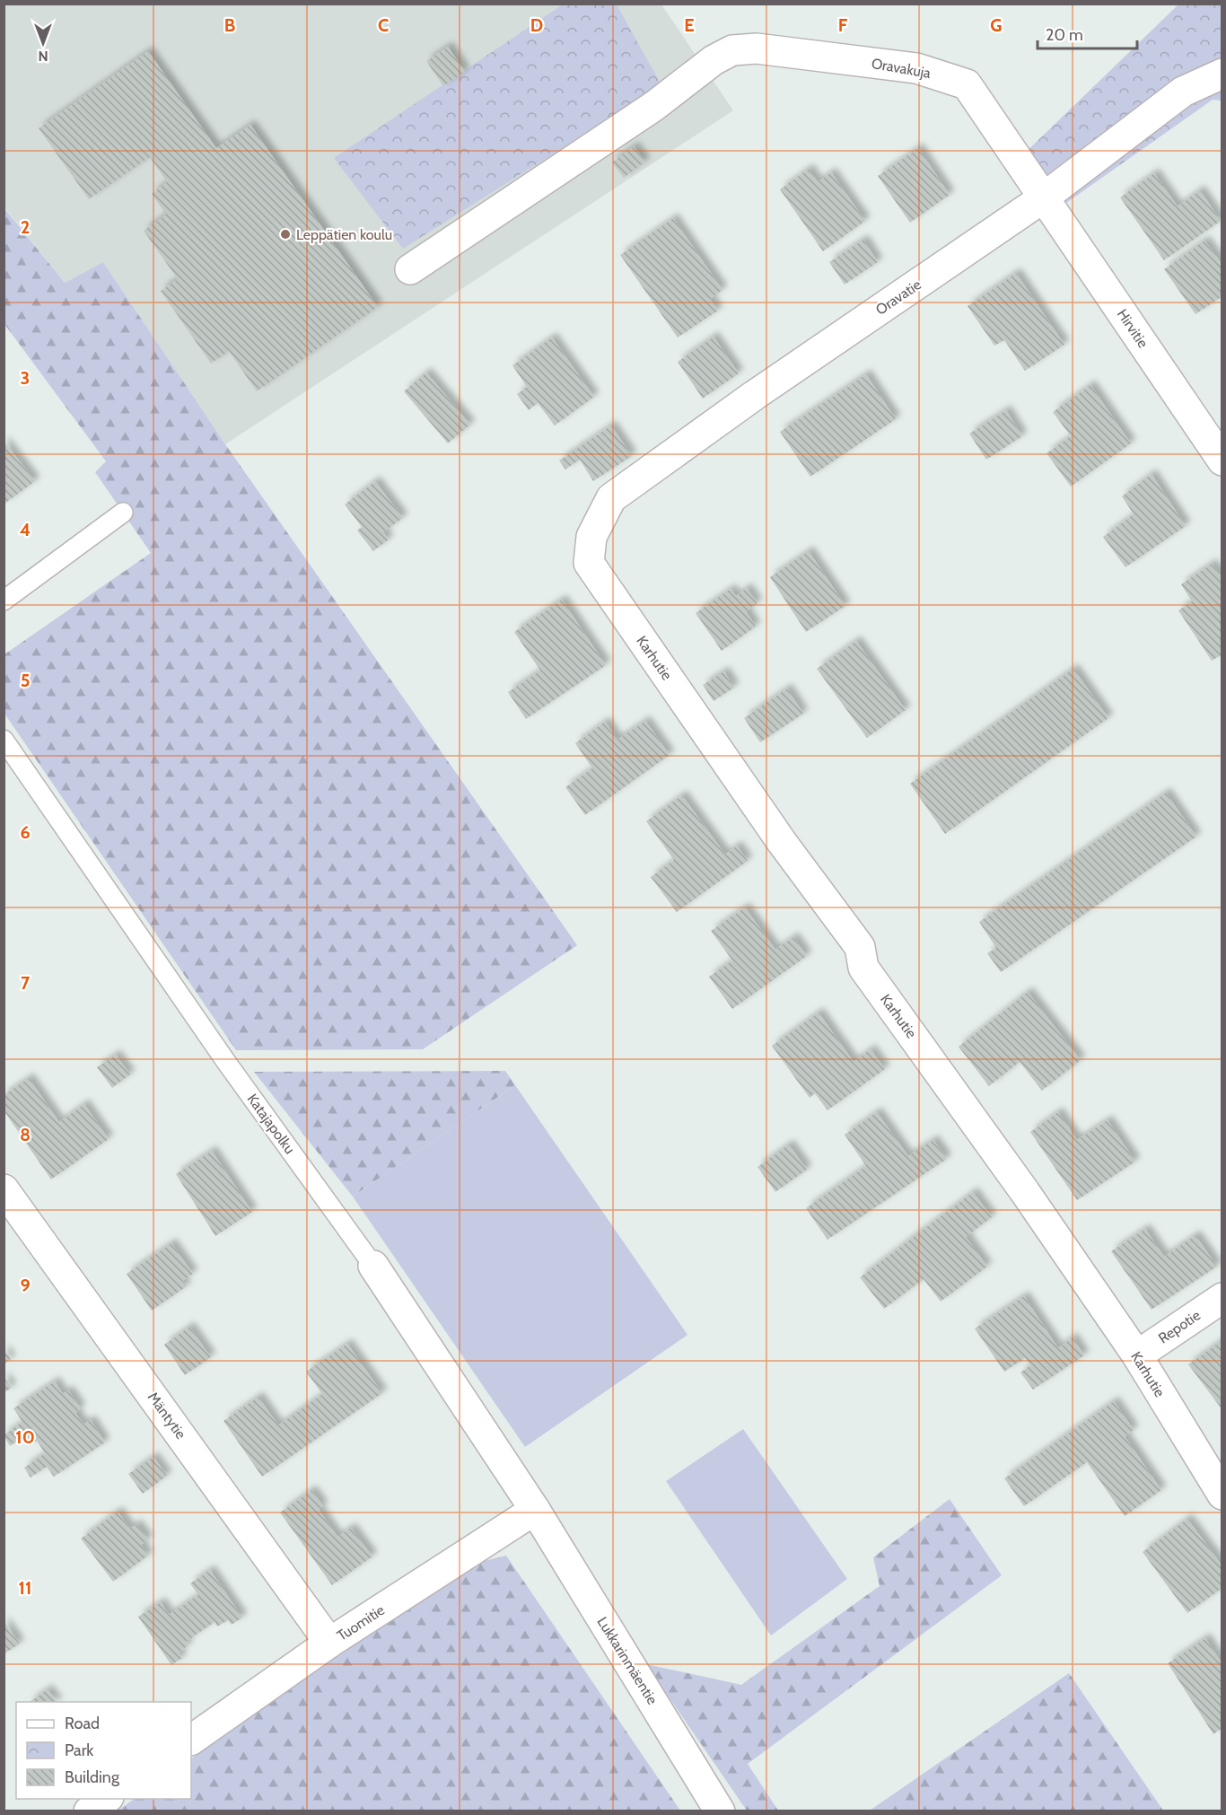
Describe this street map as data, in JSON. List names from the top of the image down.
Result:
{
  "streets": {
    "street": [
      "Oravakuja",
      "Oravatie",
      "Hirvitie",
      "Karhutie",
      "Katajapolku",
      "Repotie",
      "Mäntytie",
      "Tuomitie",
      "Lukkarinmäentie"
    ]
  },
  "crossings": [
    ["Oravakuja", "Oravatie"],
    ["Oravakuja", "Hirvitie"],
    ["Oravatie", "Hirvitie"],
    ["Oravatie", "Karhutie"],
    ["Karhutie", "Repotie"],
    ["Katajapolku", "Tuomitie"],
    ["Katajapolku", "Lukkarinmäentie"],
    ["Mäntytie", "Tuomitie"],
    ["Tuomitie", "Lukkarinmäentie"]
  ],
  "places": ["Leppätien koulu"],
  "legend": ["Road", "Park", "Building"],
  "scale_bar": "20 m",
  "north": "bottom",
  "grid": {
    "columns": [
      "B",
      "C",
      "D",
      "E",
      "F",
      "G"
    ],
    "rows": [
      "2",
      "3",
      "4",
      "5",
      "6",
      "7",
      "8",
      "9",
      "10",
      "11"
    ]
  }
}
